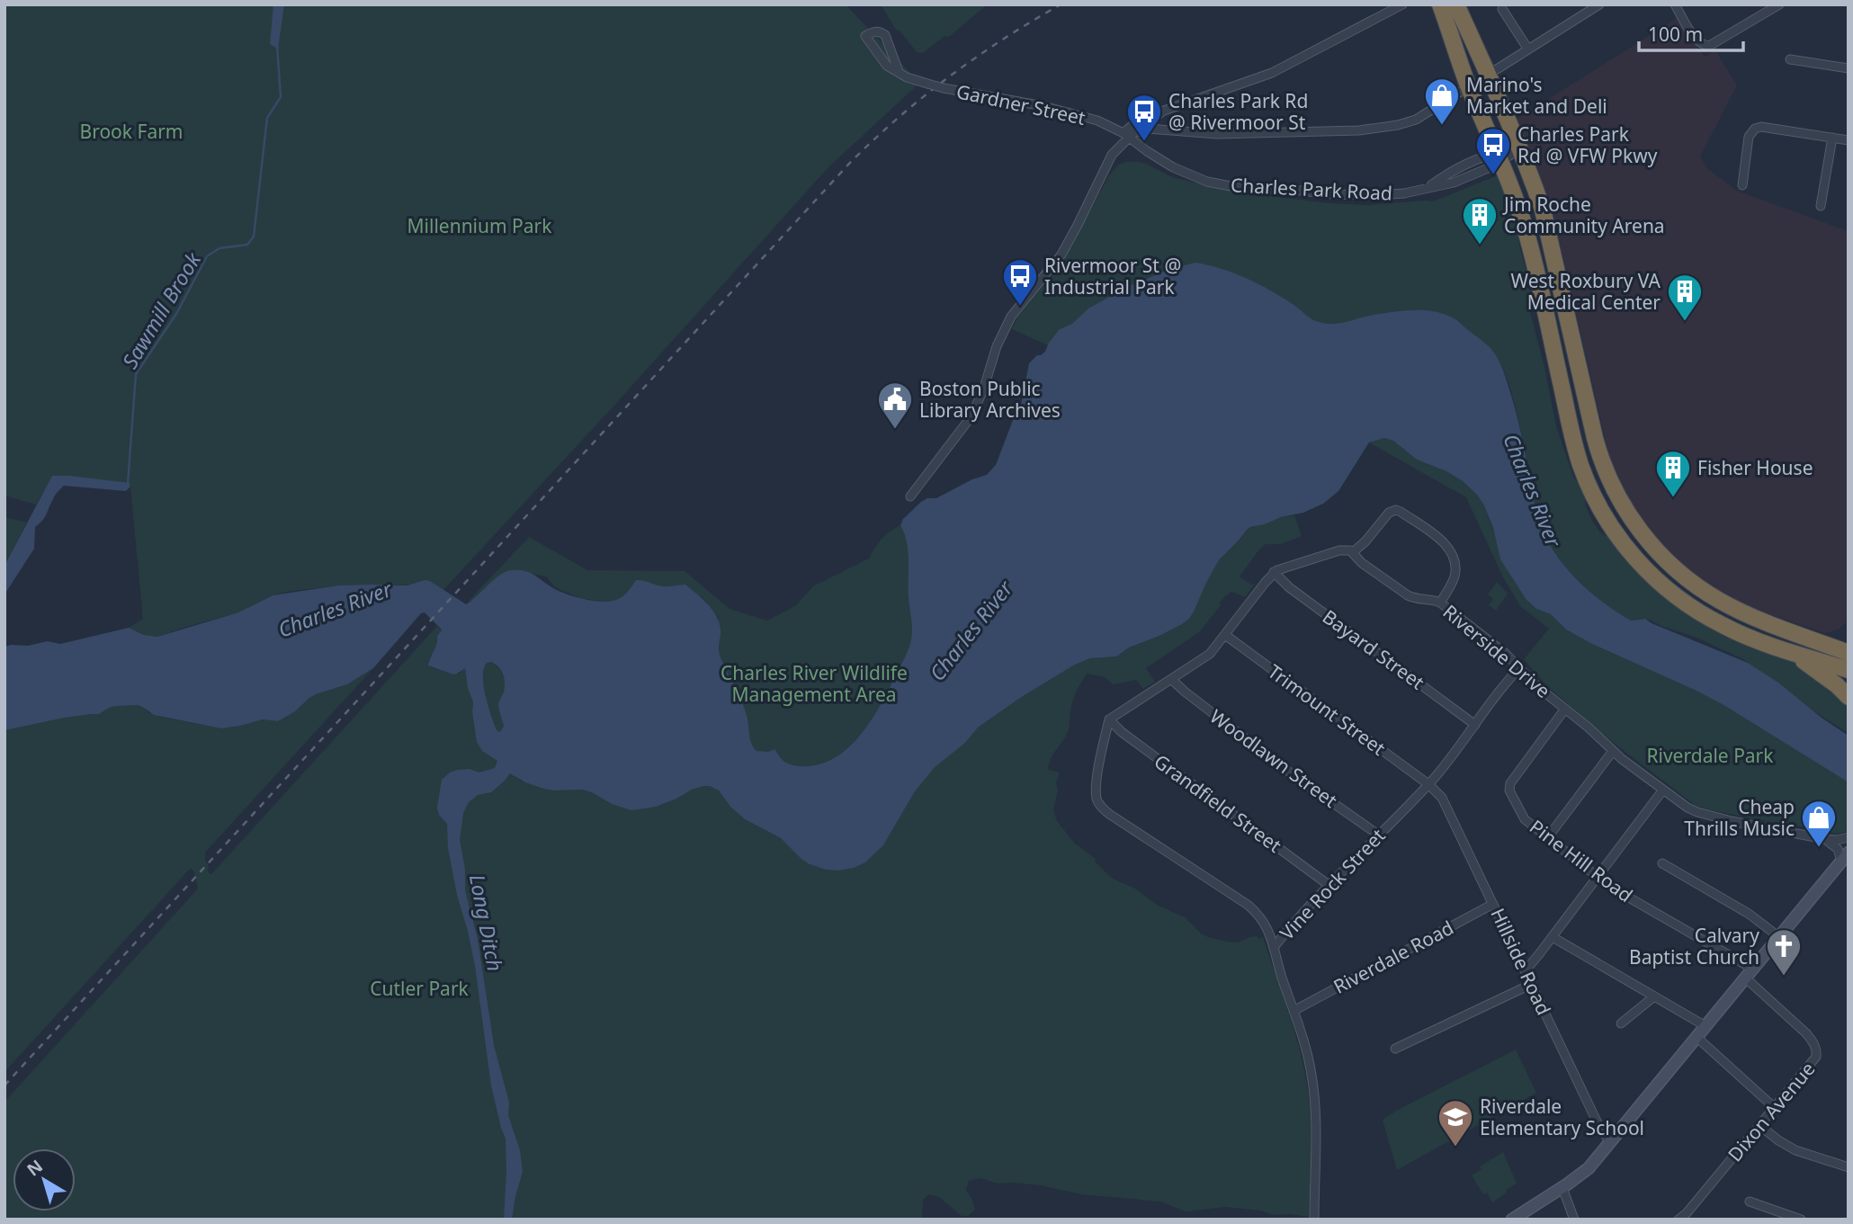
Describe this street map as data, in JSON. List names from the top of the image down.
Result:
{
  "streets": {
    "street": [
      "Gardner Street",
      "Charles Park Road",
      "Bayard Street",
      "Riverside Drive",
      "Trimount Street",
      "Woodlawn Street",
      "Grandfield Street",
      "Pine Hill Road",
      "Vine Rock Street",
      "Riverdale Road",
      "Hillside Road",
      "Dixon Avenue"
    ]
  },
  "crossings": [
    ["Gardner Street", "Charles Park Road"],
    ["Bayard Street", "Vine Rock Street"],
    ["Riverside Drive", "Pine Hill Road"],
    ["Riverside Drive", "Vine Rock Street"],
    ["Trimount Street", "Vine Rock Street"],
    ["Trimount Street", "Hillside Road"],
    ["Woodlawn Street", "Vine Rock Street"],
    ["Grandfield Street", "Vine Rock Street"],
    ["Pine Hill Road", "Dixon Avenue"],
    ["Vine Rock Street", "Riverdale Road"],
    ["Vine Rock Street", "Hillside Road"],
    ["Riverdale Road", "Hillside Road"]
  ],
  "water": ["Sawmill Brook", "Charles River", "Long Ditch"],
  "parks": [
    "Brook Farm",
    "Millennium Park",
    "Charles River Wildlife Management Area",
    "Riverdale Park",
    "Cutler Park"
  ],
  "places": {
    "shop": ["Marino's Market and Deli", "Cheap Thrills Music"],
    "bus stop": ["Charles Park Rd @ Rivermoor St", "Charles Park Rd @ VFW Pkwy", "Rivermoor St @ Industrial Park"],
    "building": ["Jim Roche Community Arena", "West Roxbury VA Medical Center", "Fisher House"],
    "public building": ["Boston Public Library Archives"],
    "church": ["Calvary Baptist Church"],
    "school or university": ["Riverdale Elementary School"]
  },
  "scale_bar": "100 m",
  "north": "top left"
}
